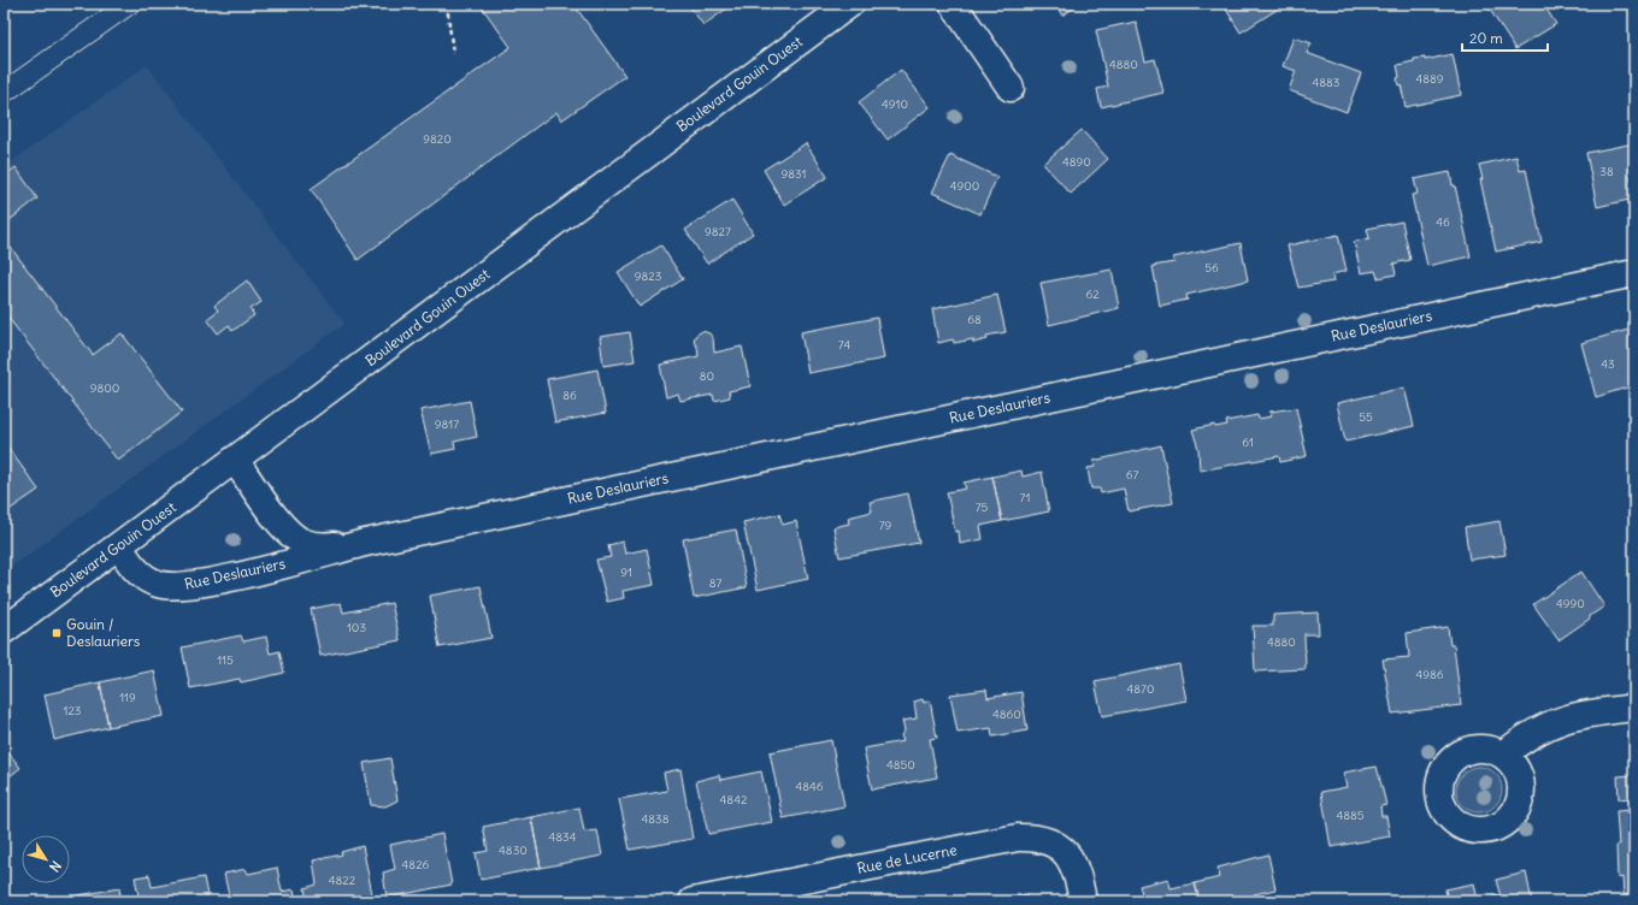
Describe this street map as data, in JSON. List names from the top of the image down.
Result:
{
  "streets": {
    "street": ["Boulevard Gouin Ouest", "Rue Deslauriers", "Rue de Lucerne"]
  },
  "crossings": [
    ["Boulevard Gouin Ouest", "Rue Deslauriers"]
  ],
  "places": {
    "transit": ["Gouin / Deslauriers"]
  },
  "house_numbers": [
    "4880",
    "4889",
    "4883",
    "4910",
    "9820",
    "4890",
    "38",
    "9831",
    "4900",
    "46",
    "9827",
    "56",
    "9823",
    "62",
    "68",
    "74",
    "43",
    "80",
    "9800",
    "86",
    "55",
    "9817",
    "61",
    "67",
    "71",
    "75",
    "79",
    "91",
    "87",
    "4990",
    "103",
    "4880",
    "115",
    "4986",
    "4870",
    "119",
    "123",
    "4860",
    "4850",
    "4846",
    "4842",
    "4885",
    "4838",
    "4834",
    "4830",
    "4826",
    "4822"
  ],
  "scale_bar": "20 m",
  "north": "bottom right"
}
